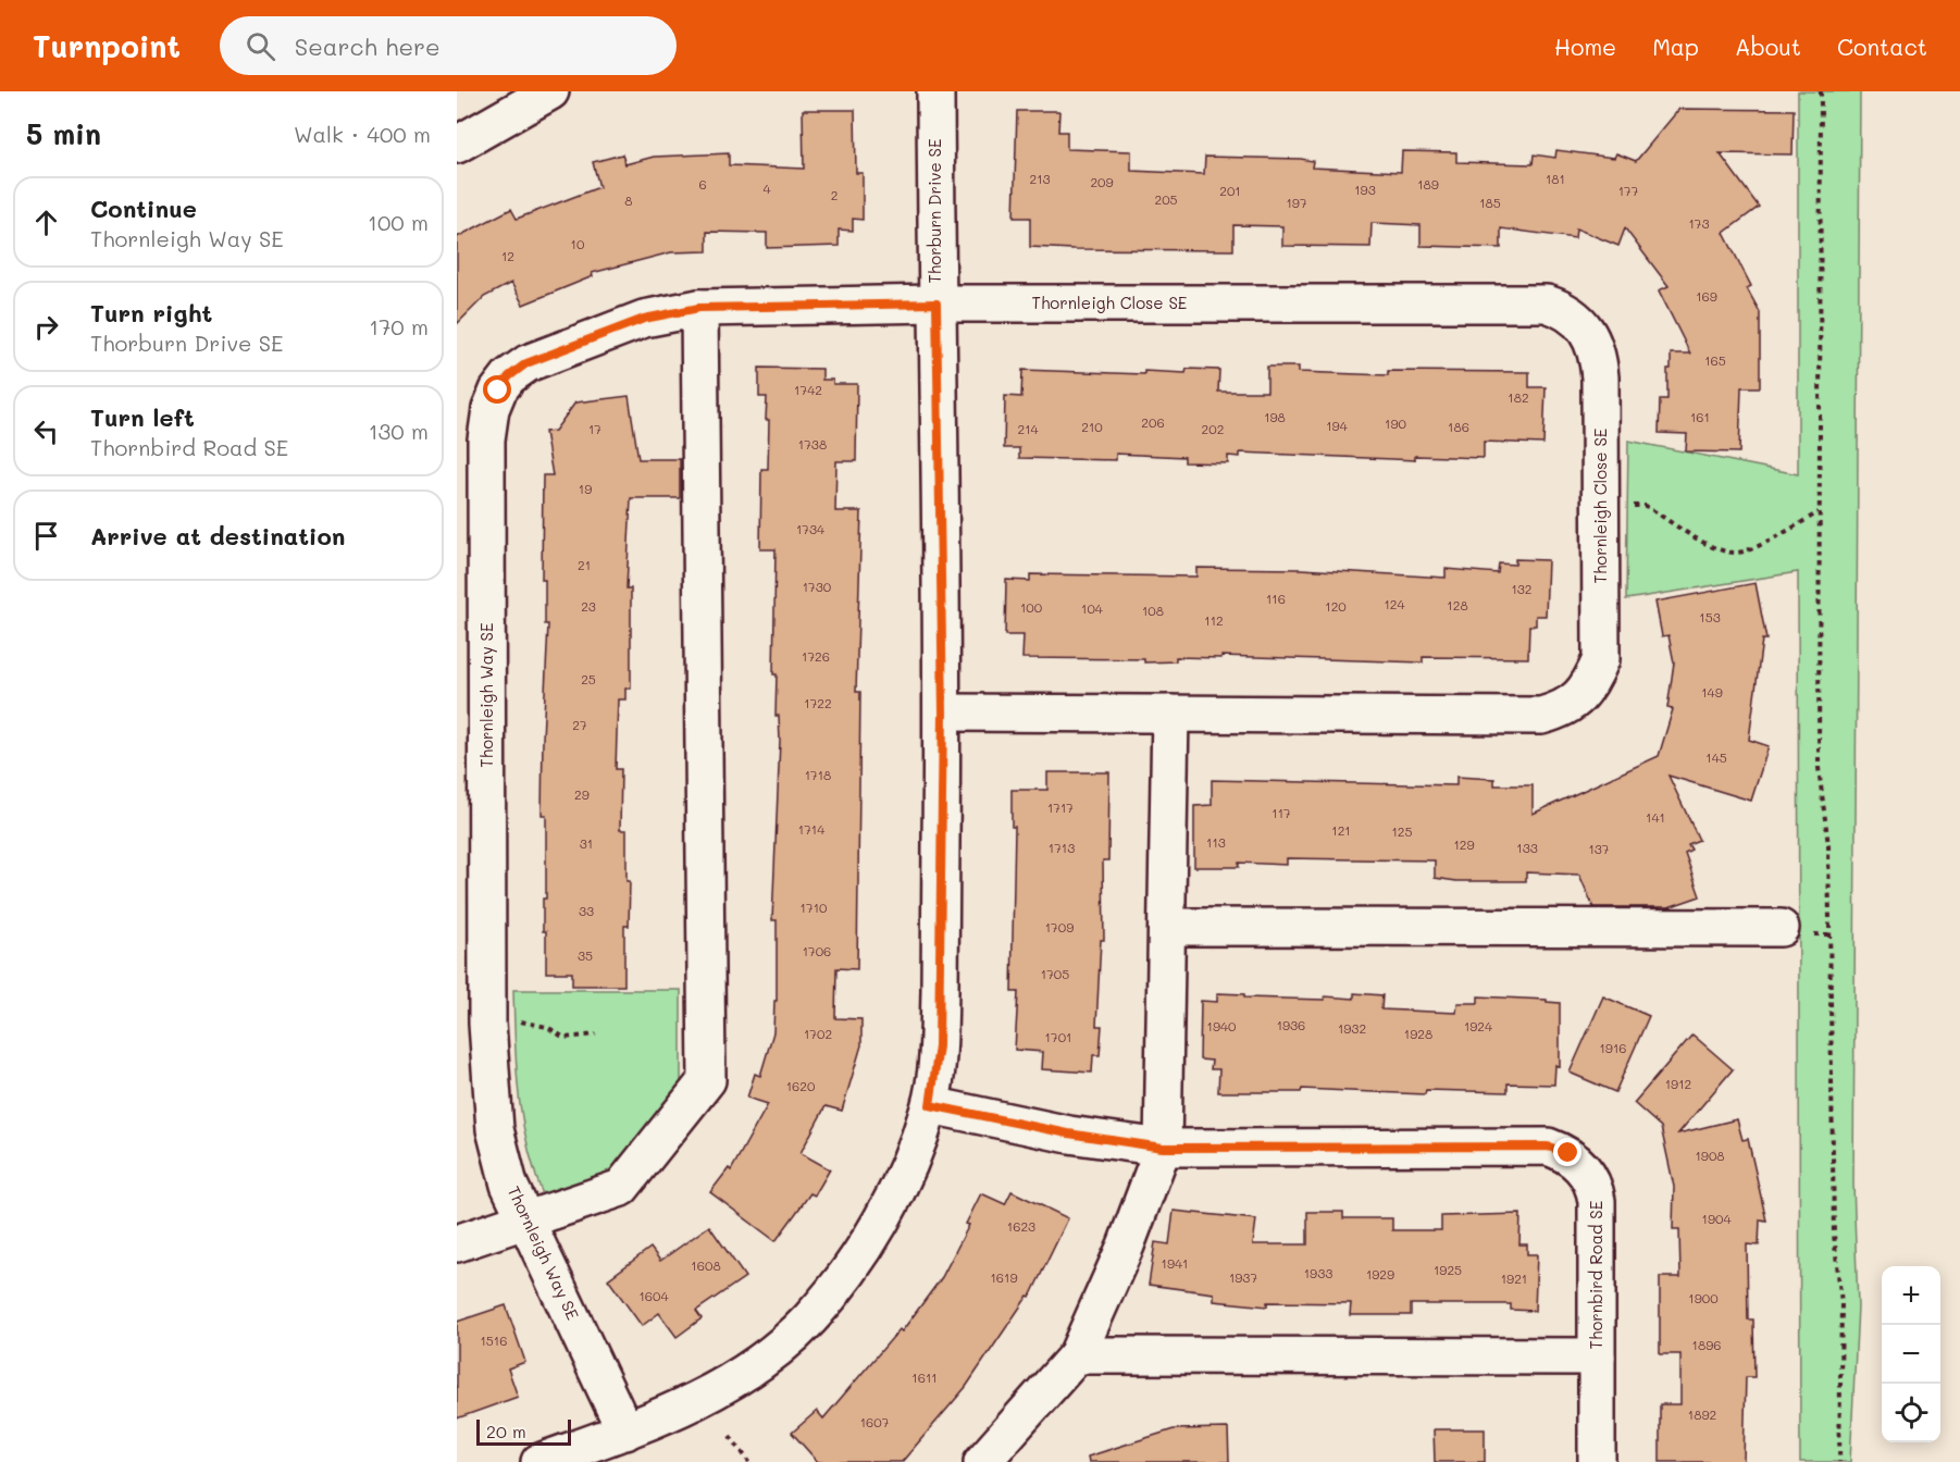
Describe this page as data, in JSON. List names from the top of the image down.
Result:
{
  "streets": {
    "street": [
      "Thorburn Drive SE",
      "Thornleigh Close SE",
      "Thornleigh Way SE",
      "Thornbird Road SE"
    ]
  },
  "crossings": [
    ["Thorburn Drive SE", "Thornleigh Close SE"],
    ["Thorburn Drive SE", "Thornleigh Way SE"],
    ["Thorburn Drive SE", "Thornbird Road SE"],
    ["Thornleigh Close SE", "Thornleigh Way SE"]
  ],
  "house_numbers": [
    "213",
    "181",
    "209",
    "6",
    "189",
    "4",
    "193",
    "201",
    "177",
    "2",
    "205",
    "8",
    "197",
    "185",
    "173",
    "10",
    "12",
    "169",
    "165",
    "1742",
    "182",
    "198",
    "161",
    "206",
    "190",
    "194",
    "210",
    "186",
    "17",
    "214",
    "202",
    "1738",
    "19",
    "1734",
    "21",
    "1730",
    "132",
    "116",
    "124",
    "128",
    "23",
    "120",
    "100",
    "104",
    "108",
    "153",
    "112",
    "1726",
    "25",
    "149",
    "1722",
    "27",
    "145",
    "1718",
    "29",
    "1717",
    "117",
    "141",
    "1714",
    "121",
    "125",
    "113",
    "31",
    "129",
    "1713",
    "133",
    "137",
    "1710",
    "33",
    "1709",
    "1706",
    "35",
    "1705",
    "1936",
    "1940",
    "1924",
    "1932",
    "1702",
    "1928",
    "1701",
    "1916",
    "1912",
    "1620",
    "1908",
    "1904",
    "1623",
    "1941",
    "1608",
    "1925",
    "1933",
    "1929",
    "1619",
    "1937",
    "1921",
    "1604",
    "1900",
    "1516",
    "1896",
    "1611",
    "1892",
    "1607"
  ],
  "scale_bar": "20 m",
  "page": {
    "header": "Turnpoint",
    "search": "Search here",
    "nav": [
      "Home",
      "Map",
      "About",
      "Contact"
    ],
    "heading": ["5 min", "Walk · 400 m"],
    "list": [
      ["Continue", "Thornleigh Way SE", "100 m"],
      ["Turn right", "Thorburn Drive SE", "170 m"],
      ["Turn left", "Thornbird Road SE", "130 m"],
      "Arrive at destination"
    ],
    "map_buttons": ["+", "−"],
    "scale": "20 m"
  }
}
